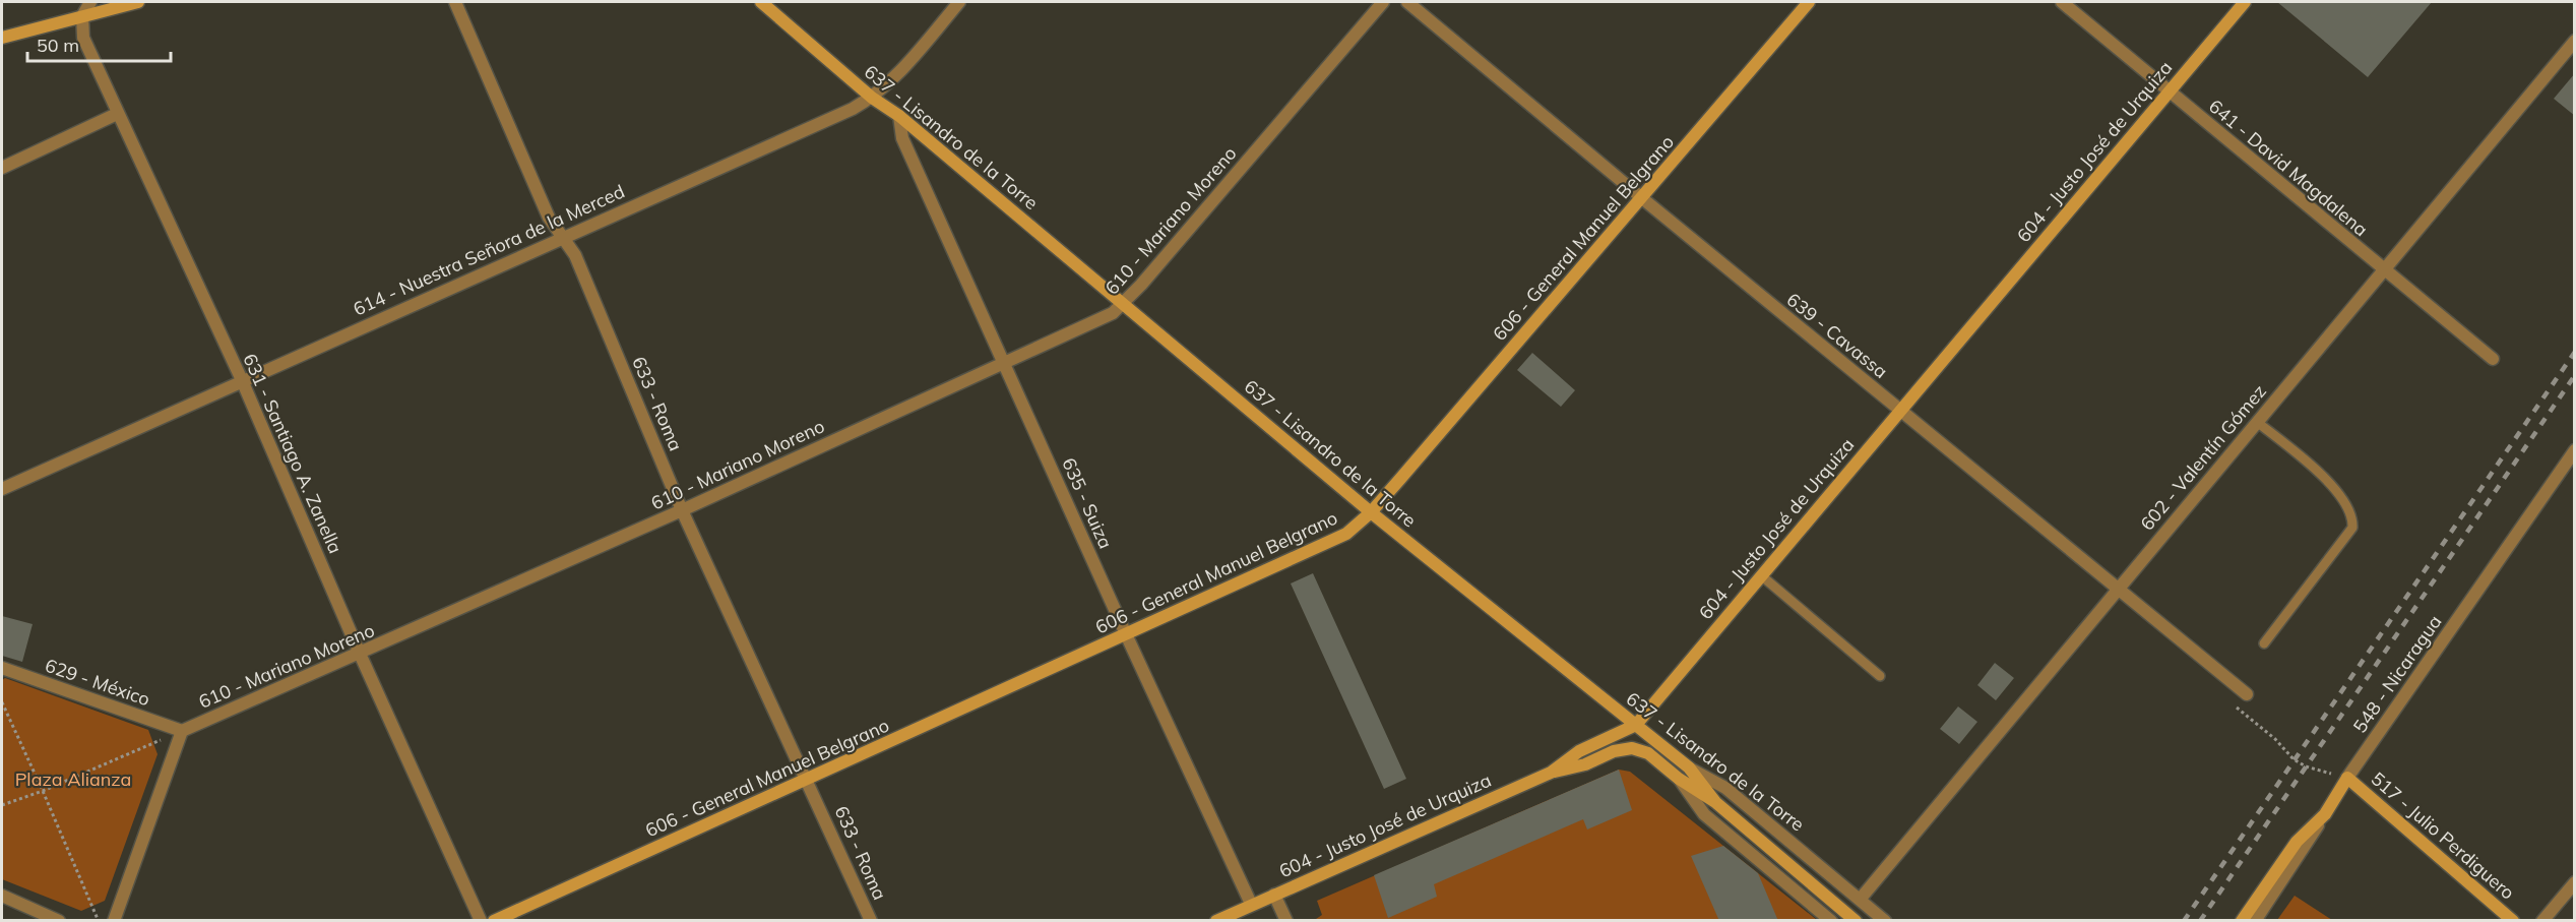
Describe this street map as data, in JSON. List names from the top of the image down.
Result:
{
  "streets": {
    "street": [
      "637 - Lisandro de la Torre",
      "604 - Justo José de Urquiza",
      "641 - David Magdalena",
      "610 - Mariano Moreno",
      "606 - General Manuel Belgrano",
      "614 - Nuestra Señora de la Merced",
      "639 - Cavassa",
      "633 - Roma",
      "631 - Santiago A. Zanella",
      "602 - Valentín Gómez",
      "635 - Suiza",
      "548 - Nicaragua",
      "629 - México",
      "517 - Julio Perdiguero"
    ]
  },
  "crossings": [
    ["637 - Lisandro de la Torre", "604 - Justo José de Urquiza"],
    ["637 - Lisandro de la Torre", "610 - Mariano Moreno"],
    ["637 - Lisandro de la Torre", "606 - General Manuel Belgrano"],
    ["637 - Lisandro de la Torre", "614 - Nuestra Señora de la Merced"],
    ["637 - Lisandro de la Torre", "602 - Valentín Gómez"],
    ["637 - Lisandro de la Torre", "635 - Suiza"],
    ["604 - Justo José de Urquiza", "641 - David Magdalena"],
    ["604 - Justo José de Urquiza", "639 - Cavassa"],
    ["604 - Justo José de Urquiza", "635 - Suiza"],
    ["641 - David Magdalena", "602 - Valentín Gómez"],
    ["610 - Mariano Moreno", "633 - Roma"],
    ["610 - Mariano Moreno", "631 - Santiago A. Zanella"],
    ["610 - Mariano Moreno", "635 - Suiza"],
    ["610 - Mariano Moreno", "629 - México"],
    ["606 - General Manuel Belgrano", "639 - Cavassa"],
    ["606 - General Manuel Belgrano", "633 - Roma"],
    ["606 - General Manuel Belgrano", "635 - Suiza"],
    ["614 - Nuestra Señora de la Merced", "633 - Roma"],
    ["614 - Nuestra Señora de la Merced", "631 - Santiago A. Zanella"],
    ["639 - Cavassa", "602 - Valentín Gómez"],
    ["548 - Nicaragua", "517 - Julio Perdiguero"]
  ],
  "parks": ["Plaza Alianza"],
  "scale_bar": "50 m"
}
